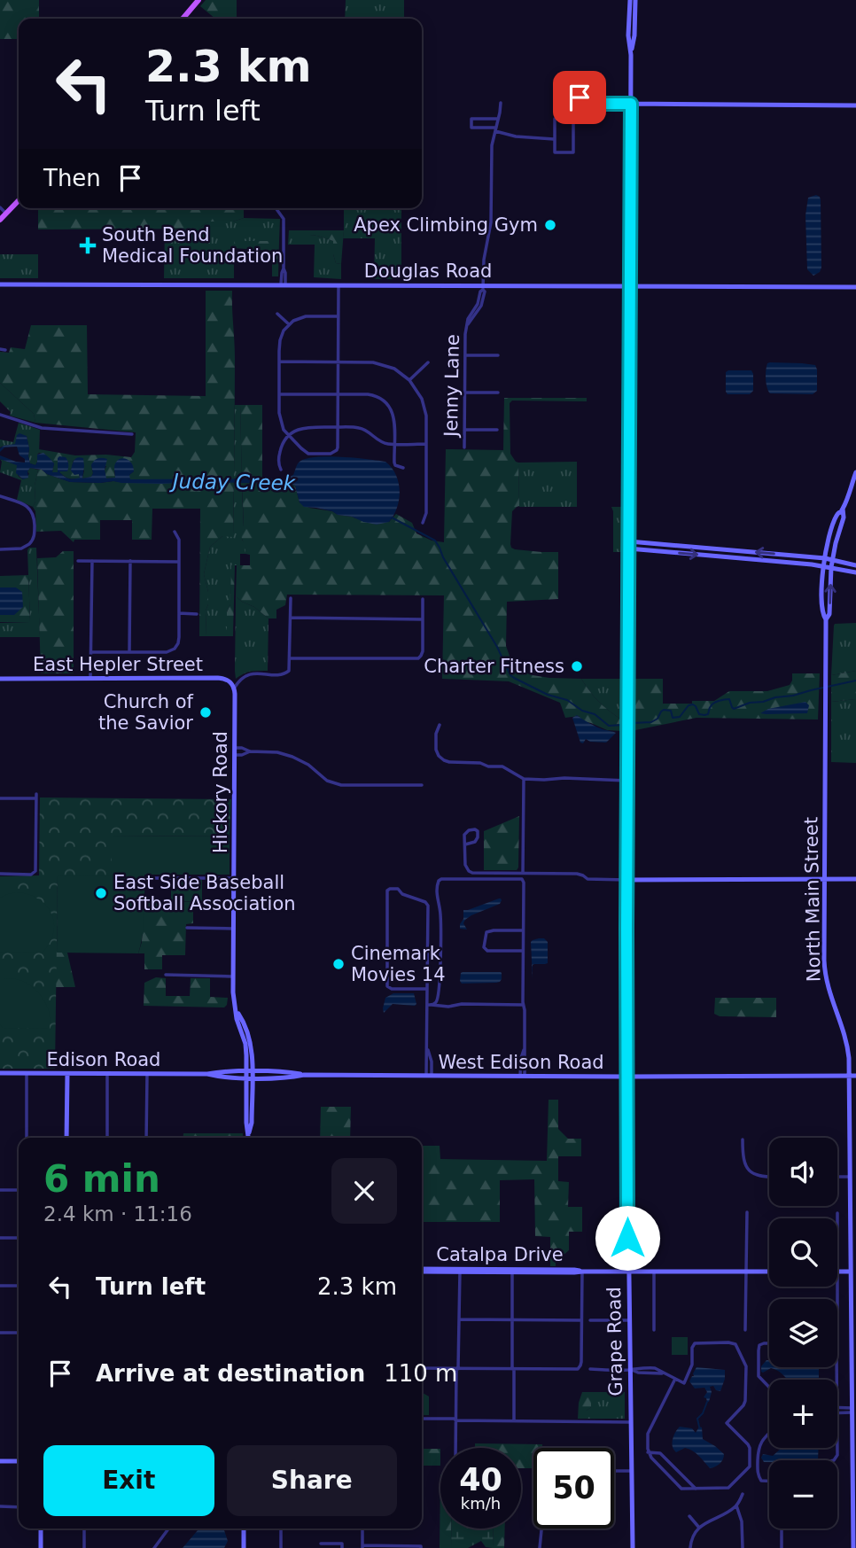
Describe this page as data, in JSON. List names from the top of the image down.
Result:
{
  "streets": {
    "main road": [
      "Douglas Road",
      "East Hepler Street",
      "Hickory Road",
      "North Main Street",
      "Edison Road",
      "West Edison Road",
      "Catalpa Drive",
      "Grape Road"
    ],
    "street": ["Jenny Lane"]
  },
  "crossings": [
    ["Douglas Road", "Jenny Lane"],
    ["Douglas Road", "Grape Road"],
    ["East Hepler Street", "Hickory Road"],
    ["Hickory Road", "Edison Road"],
    ["Hickory Road", "West Edison Road"],
    ["North Main Street", "West Edison Road"],
    ["Edison Road", "West Edison Road"],
    ["West Edison Road", "Grape Road"],
    ["Catalpa Drive", "Grape Road"]
  ],
  "water": ["Juday Creek"],
  "places": {
    "other": [
      "Apex Climbing Gym",
      "Charter Fitness",
      "Church of the Savior",
      "East Side Baseball Softball Association",
      "Cinemark Movies 14"
    ],
    "health": ["South Bend Medical Foundation"]
  },
  "page": {
    "turn": ["2.3 km", "Turn left"],
    "then": "Then",
    "map_buttons": ["+", "−"],
    "heading": ["6 min", "2.4 km · 11:16"],
    "list": [
      {
        "name": "Turn left",
        "value": "2.3 km"
      },
      {
        "name": "Arrive at destination",
        "value": "110 m"
      }
    ],
    "buttons": ["Exit", "Share"],
    "speed": "40 km/h",
    "limit": "50"
  }
}
